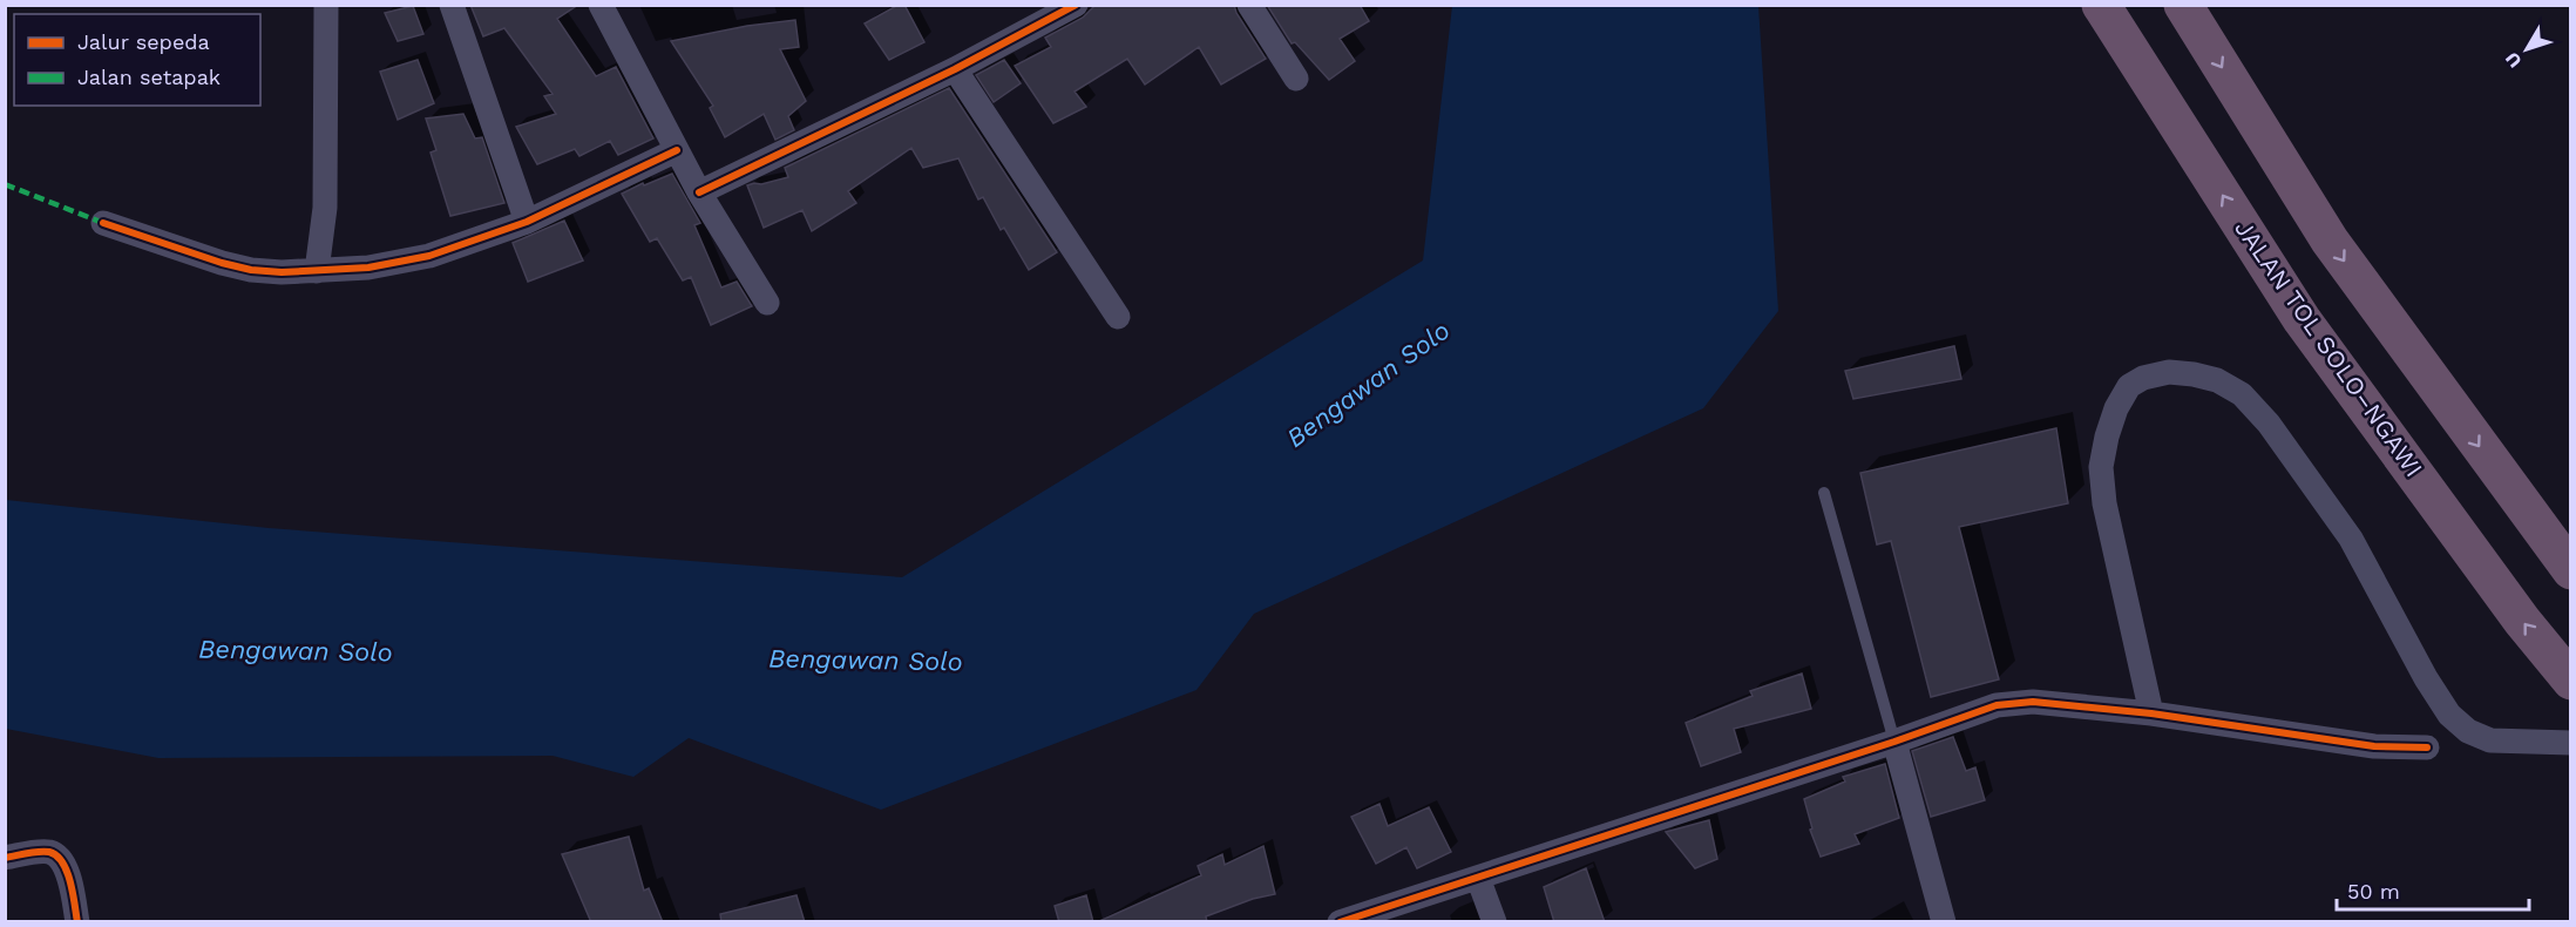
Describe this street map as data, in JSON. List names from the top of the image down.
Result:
{
  "streets": {
    "highway": ["JALAN TOL SOLO–NGAWI"]
  },
  "water": ["Bengawan Solo"],
  "legend": ["Jalur sepeda", "Jalan setapak"],
  "scale_bar": "50 m",
  "north": "bottom left"
}
